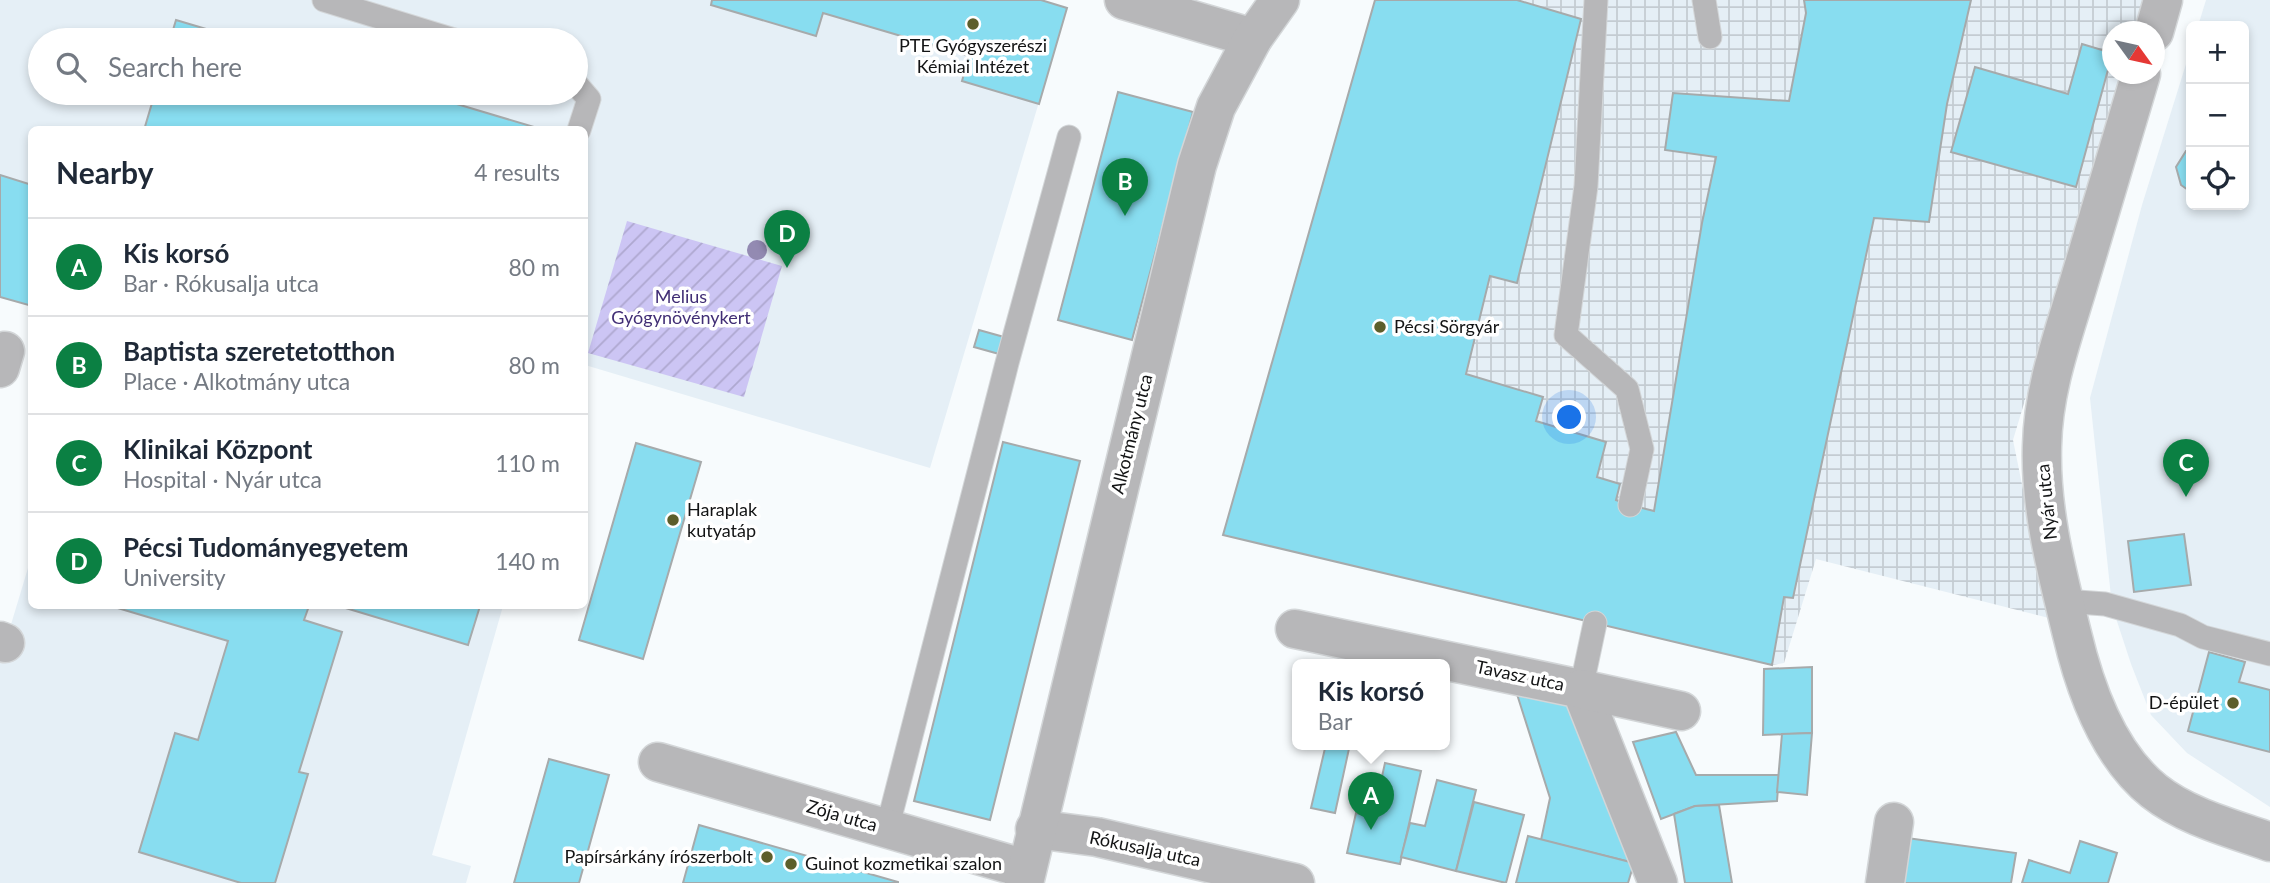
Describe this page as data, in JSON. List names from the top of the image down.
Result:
{
  "streets": {
    "street": [
      "Alkotmány utca",
      "Nyár utca",
      "Tavasz utca",
      "Zója utca",
      "Rókusalja utca"
    ]
  },
  "crossings": [
    ["Alkotmány utca", "Zója utca"],
    ["Alkotmány utca", "Rókusalja utca"]
  ],
  "parks": ["Melius Gyógynövénykert"],
  "places": [
    "PTE Gyógyszerészi Kémiai Intézet",
    "Pécsi Sörgyár",
    "Haraplak kutyatáp",
    "D-épület",
    "Papírsárkány írószerbolt",
    "Guinot kozmetikai szalon"
  ],
  "north": "bottom right",
  "page": {
    "map_buttons": ["+", "−"],
    "search": "Search here",
    "heading": ["Nearby", "4 results"],
    "pins": [
      "B",
      "D",
      "C",
      "A"
    ],
    "list": [
      {
        "mark": "A",
        "name": "Kis korsó",
        "note": "Bar · Rókusalja utca",
        "value": "80 m"
      },
      {
        "mark": "B",
        "name": "Baptista szeretetotthon",
        "note": "Place · Alkotmány utca",
        "value": "80 m"
      },
      {
        "mark": "C",
        "name": "Klinikai Központ",
        "note": "Hospital · Nyár utca",
        "value": "110 m"
      },
      {
        "mark": "D",
        "name": "Pécsi Tudományegyetem",
        "note": "University",
        "value": "140 m"
      }
    ],
    "popup": ["Kis korsó", "Bar"]
  }
}
